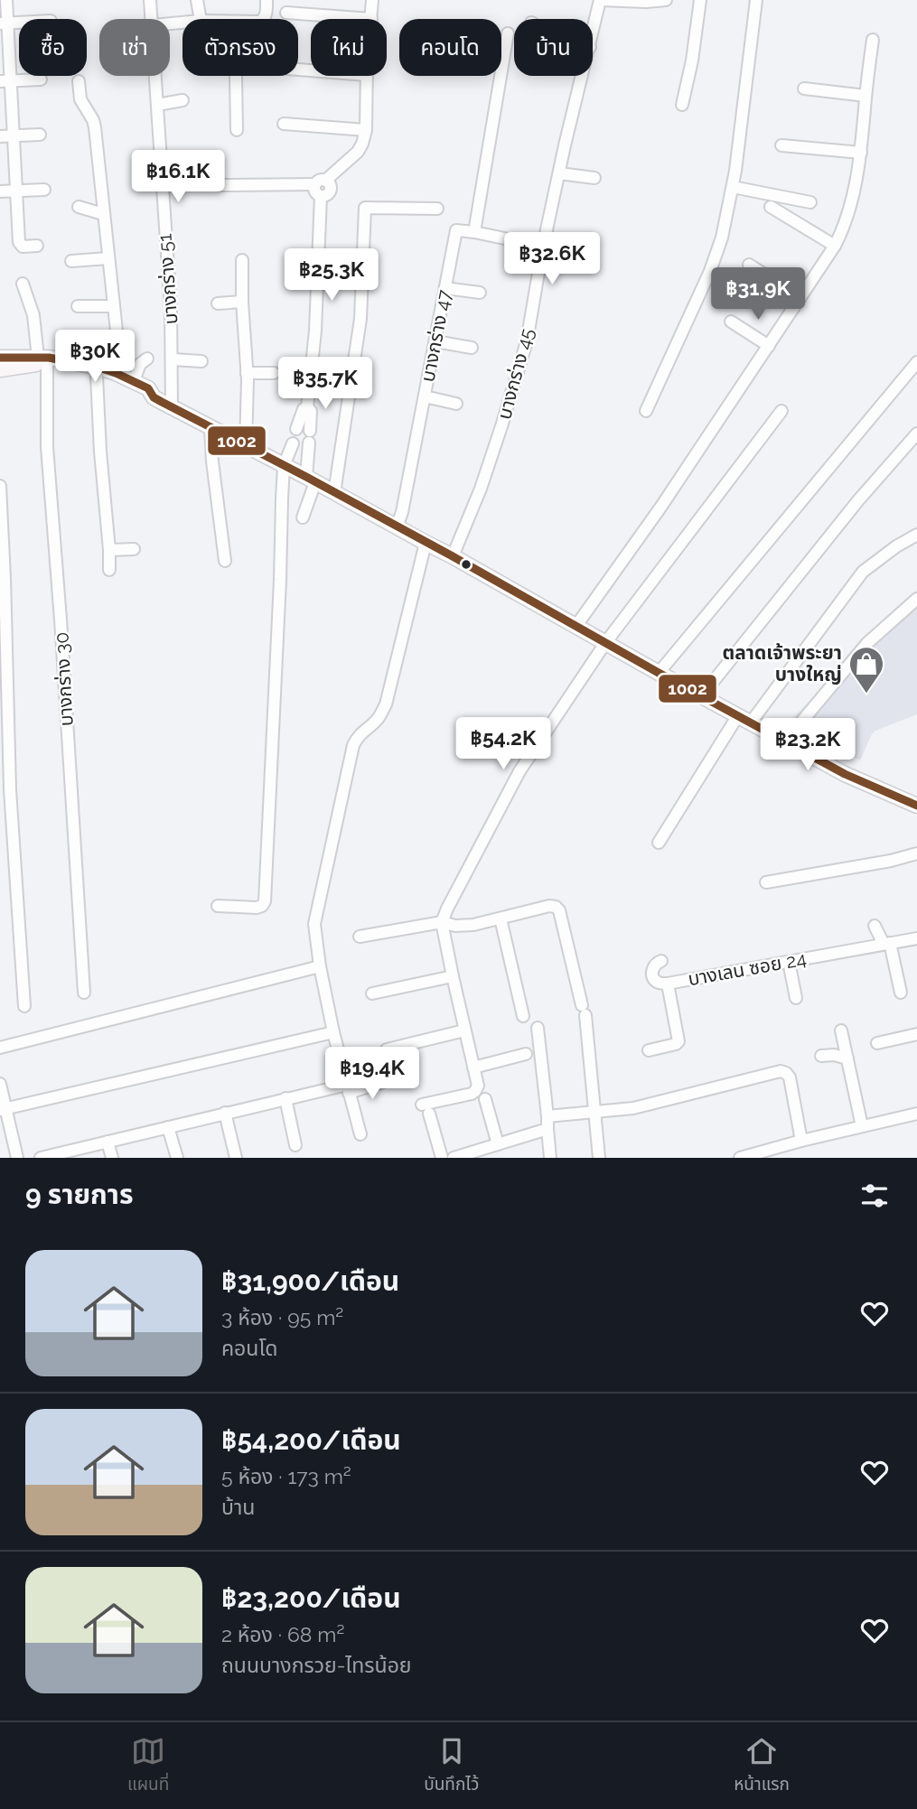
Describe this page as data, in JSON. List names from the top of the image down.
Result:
{
  "streets": {
    "street": [
      "บางกร่าง 51",
      "บางกร่าง 47",
      "บางกร่าง 45",
      "บางกร่าง 30",
      "บางเลน ซอย 24"
    ]
  },
  "places": {
    "shop": ["ตลาดเจ้าพระยา บางใหญ่"]
  },
  "lines": ["transit line 1002"],
  "page": {
    "chip": [
      "ซื้อ",
      "เช่า",
      "ตัวกรอง",
      "ใหม่",
      "คอนโด",
      "บ้าน"
    ],
    "price": [
      "฿16.1K",
      "฿32.6K",
      "฿25.3K",
      "฿31.9K",
      "฿30K",
      "฿35.7K",
      "฿54.2K",
      "฿23.2K",
      "฿19.4K"
    ],
    "heading": "9 รายการ",
    "list": [
      {
        "name": "฿31,900/เดือน",
        "note": "3 ห้อง · 95 m² · คอนโด"
      },
      {
        "name": "฿54,200/เดือน",
        "note": "5 ห้อง · 173 m² · บ้าน"
      },
      {
        "name": "฿23,200/เดือน",
        "note": "2 ห้อง · 68 m² · ถนนบางกรวย-ไทรน้อย"
      }
    ],
    "tabs": ["แผนที่", "บันทึกไว้", "หน้าแรก"]
  }
}
